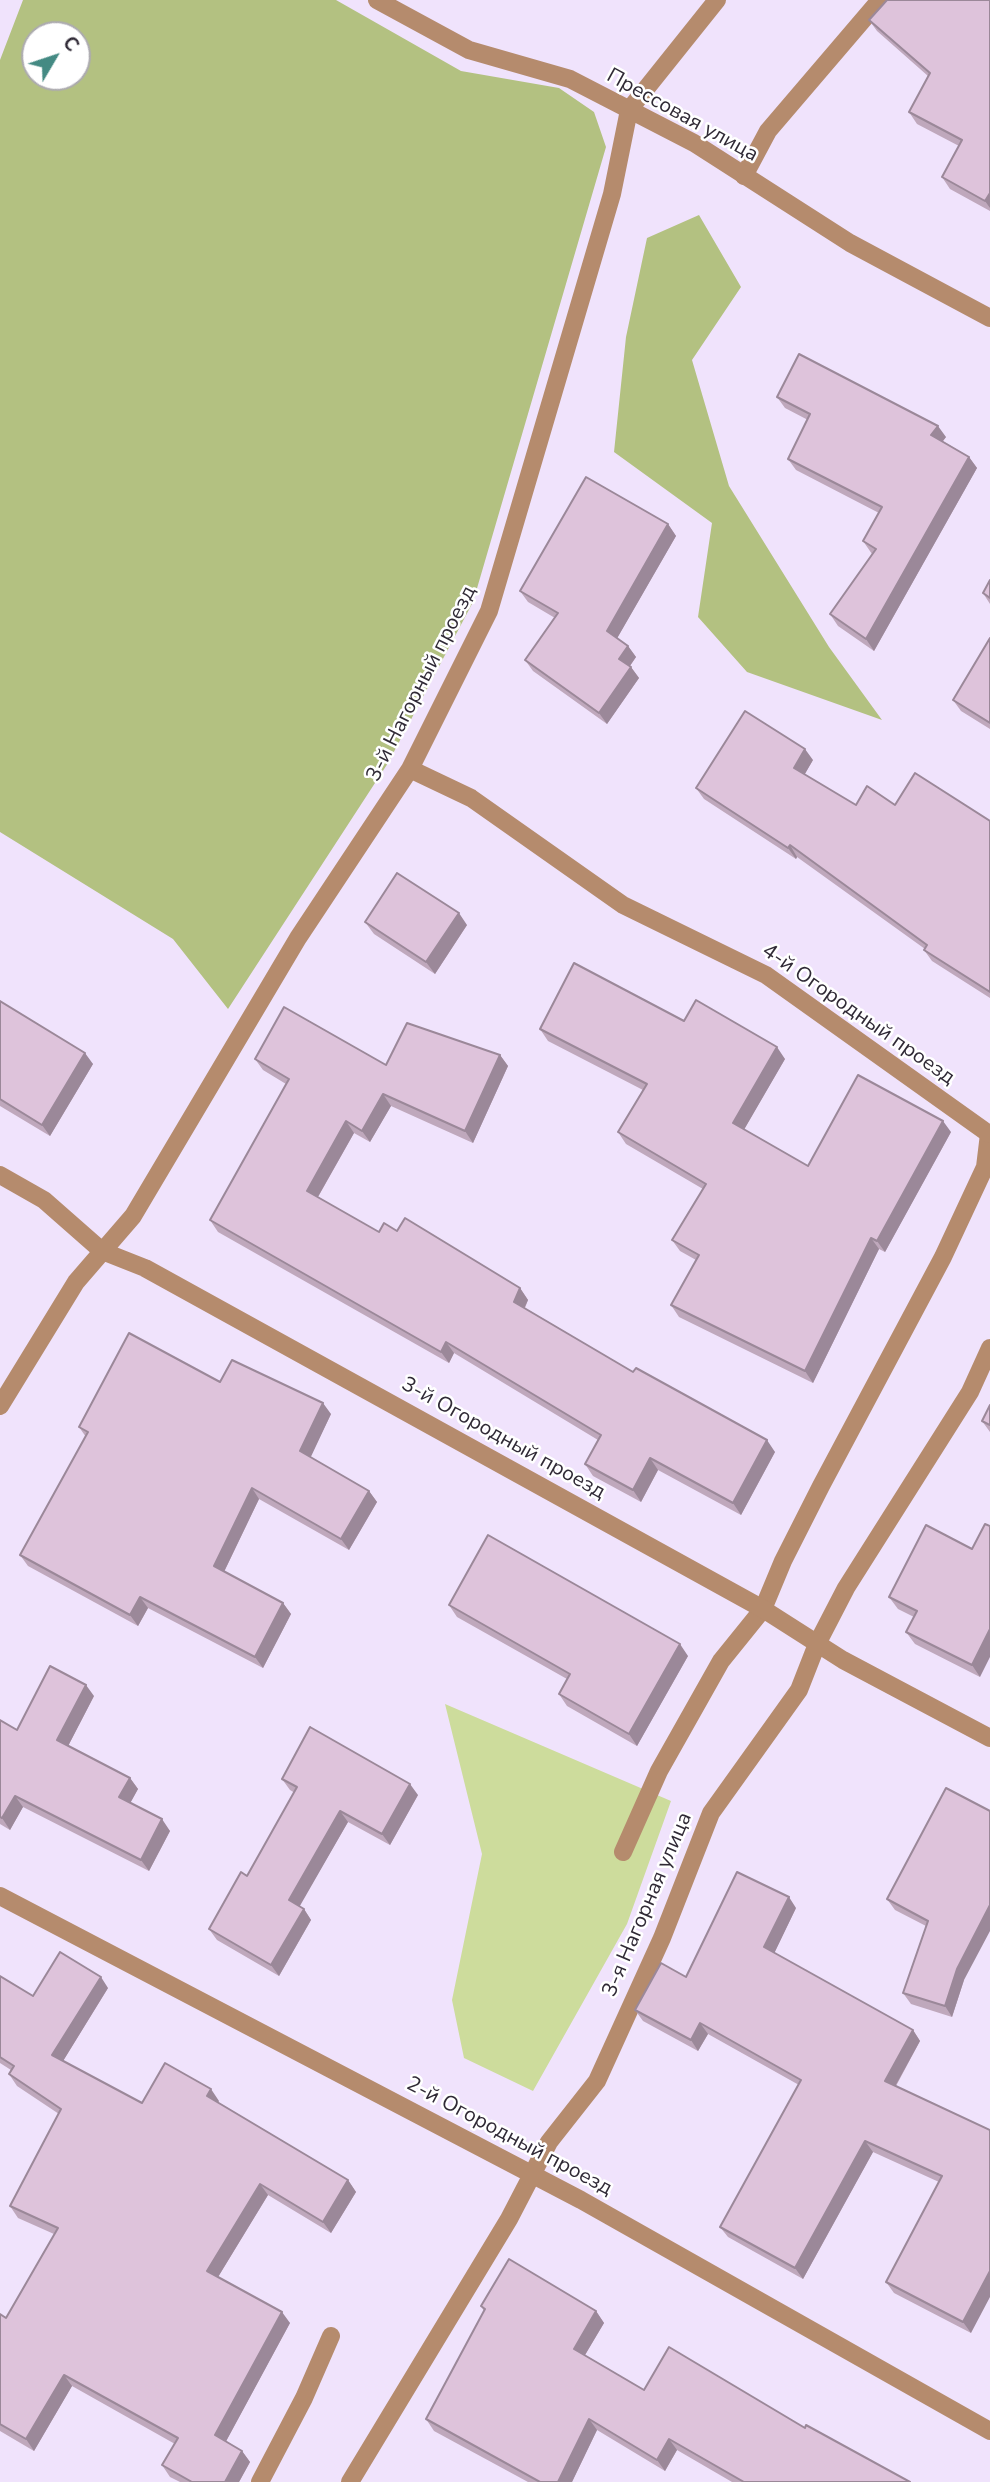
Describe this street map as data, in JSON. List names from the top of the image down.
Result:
{
  "streets": {
    "street": [
      "Прессовая улица",
      "3-й Нагорный проезд",
      "4-й Огородный проезд",
      "3-й Огородный проезд",
      "3-я Нагорная улица",
      "2-й Огородный проезд"
    ]
  },
  "crossings": [
    ["Прессовая улица", "3-й Нагорный проезд"],
    ["3-й Нагорный проезд", "4-й Огородный проезд"],
    ["3-й Нагорный проезд", "3-й Огородный проезд"],
    ["3-й Огородный проезд", "3-я Нагорная улица"],
    ["3-я Нагорная улица", "2-й Огородный проезд"]
  ],
  "north": "top right"
}
